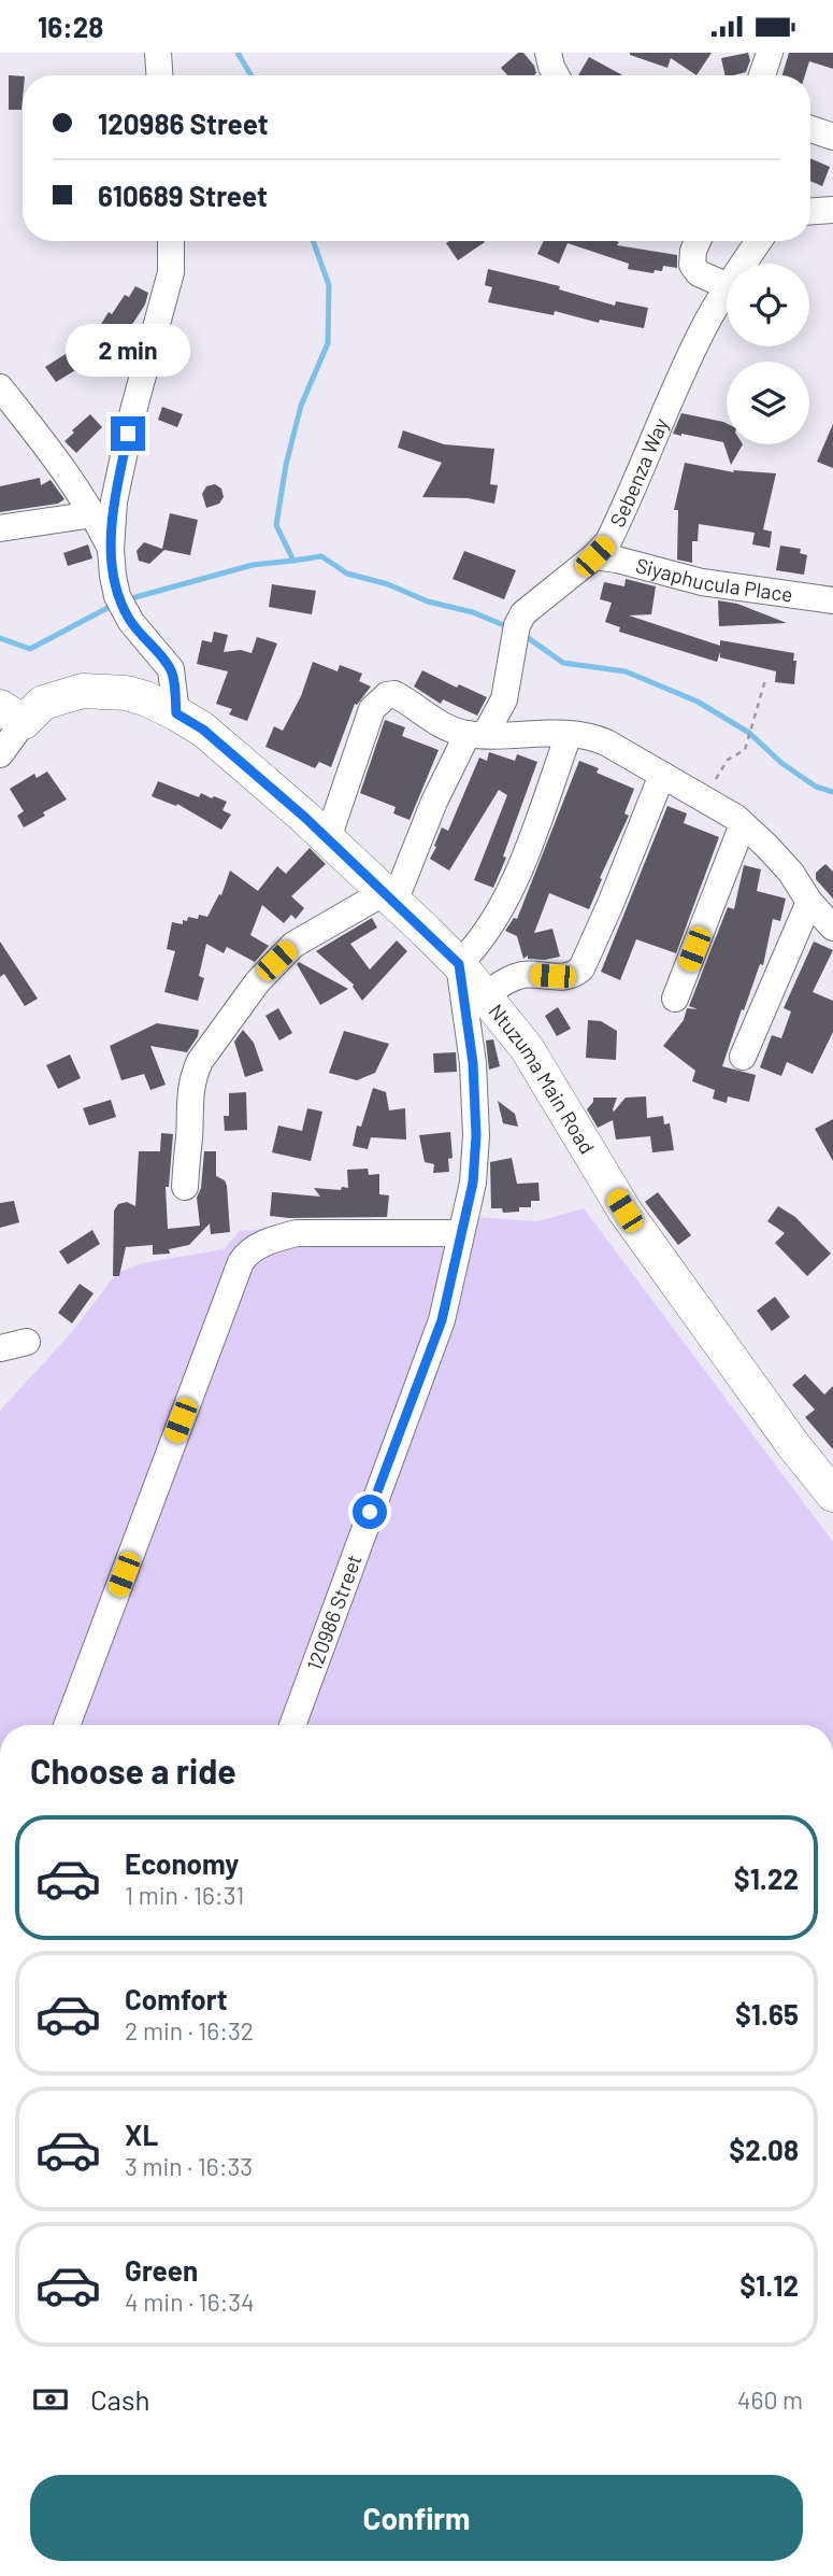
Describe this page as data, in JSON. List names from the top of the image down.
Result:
{
  "streets": {
    "main road": ["Ntuzuma Main Road"],
    "street": ["Sebenza Way", "Siyaphucula Place", "120986 Street"]
  },
  "crossings": [
    ["Sebenza Way", "Siyaphucula Place"],
    ["Sebenza Way", "Ntuzuma Main Road"],
    ["Ntuzuma Main Road", "120986 Street"]
  ],
  "page": {
    "status": "16:28",
    "banner": ["120986 Street", "610689 Street"],
    "bubble": "2 min",
    "heading": "Choose a ride",
    "list": [
      {
        "name": "Economy",
        "note": "1 min · 16:31",
        "value": "$1.22"
      },
      {
        "name": "Comfort",
        "note": "2 min · 16:32",
        "value": "$1.65"
      },
      {
        "name": "XL",
        "note": "3 min · 16:33",
        "value": "$2.08"
      },
      {
        "name": "Green",
        "note": "4 min · 16:34",
        "value": "$1.12"
      }
    ],
    "pay": ["Cash", "460 m"],
    "buttons": "Confirm"
  }
}
